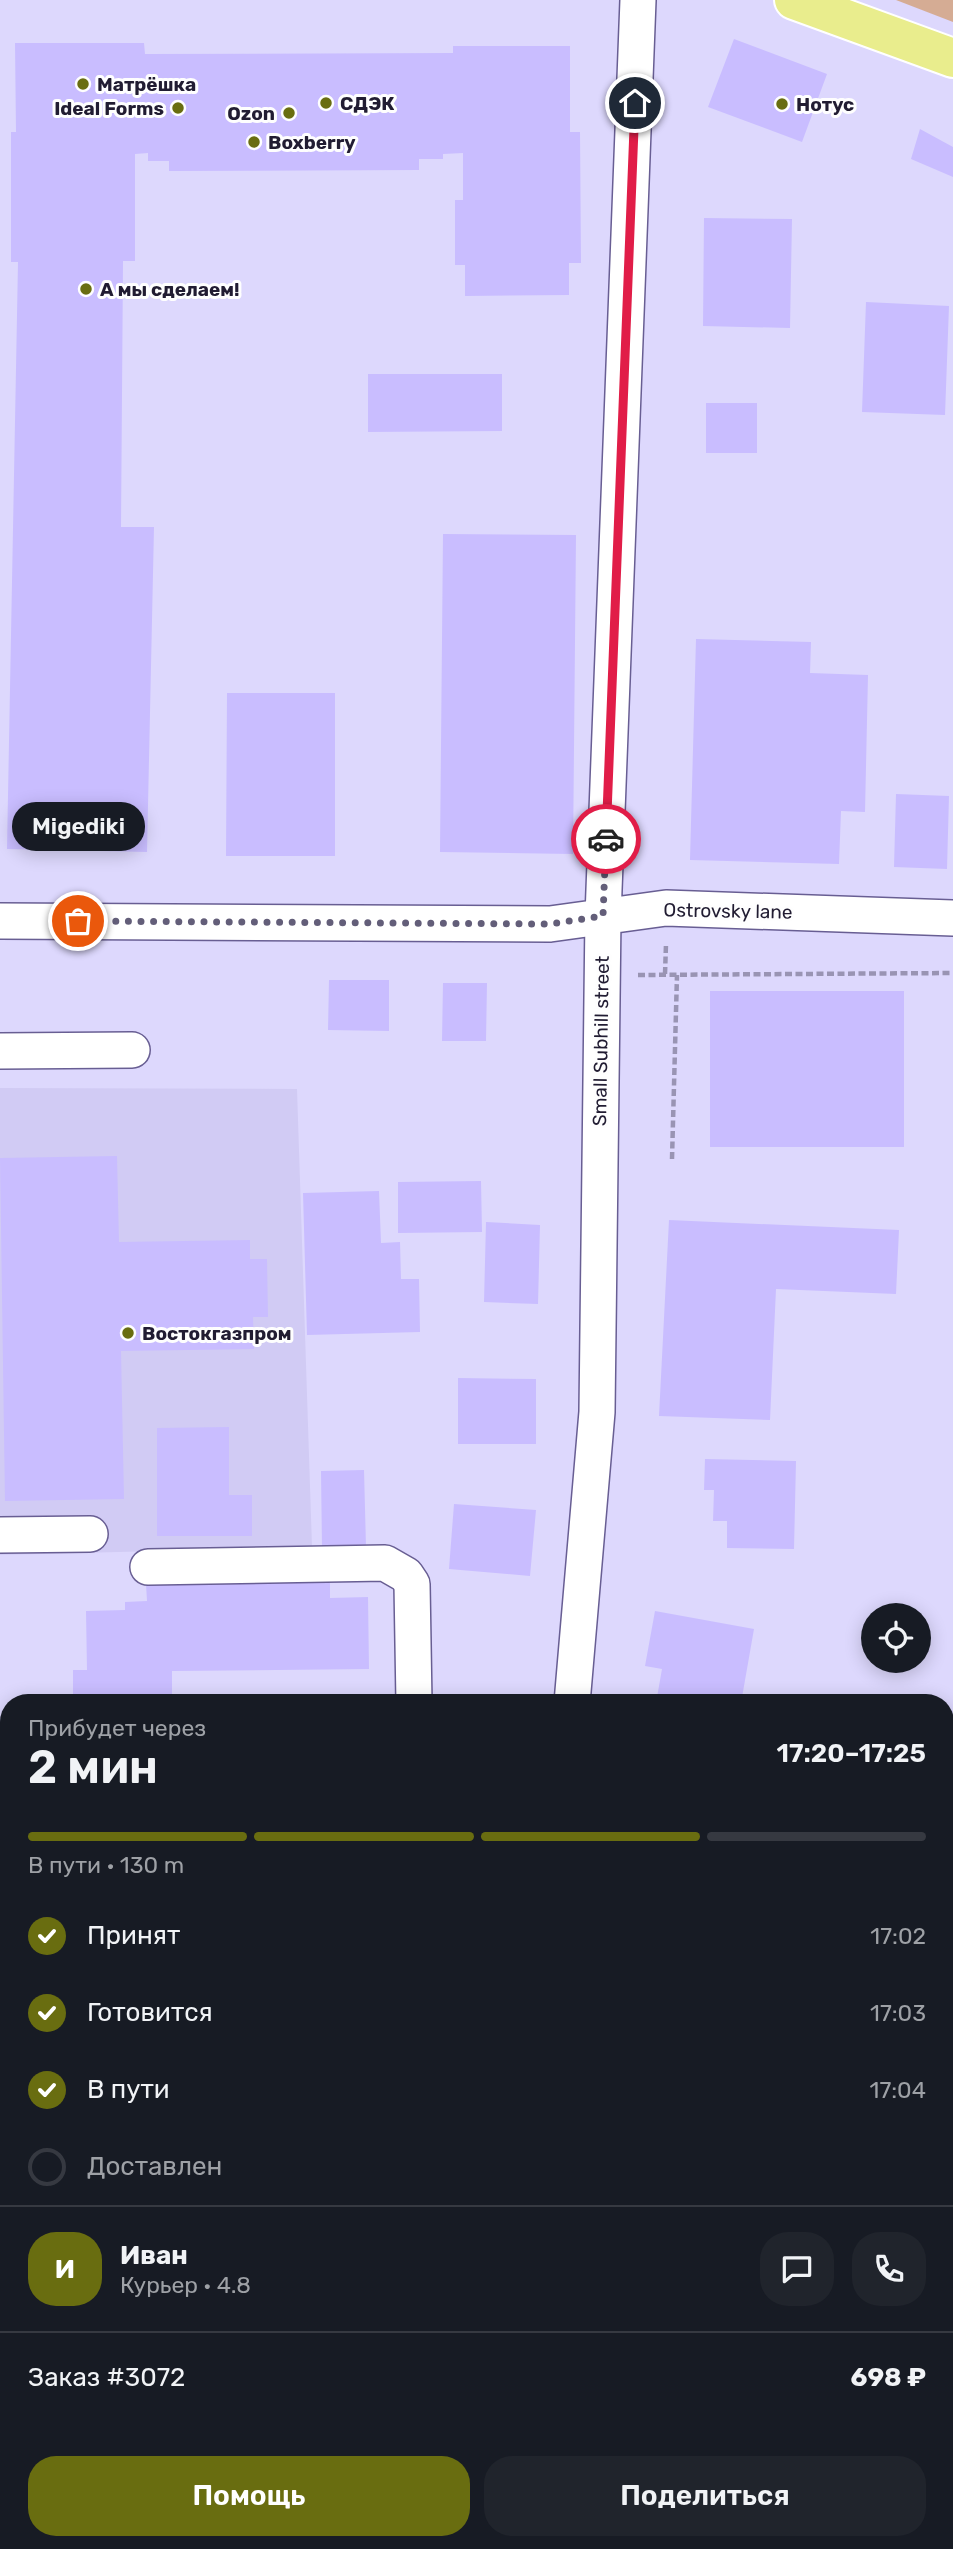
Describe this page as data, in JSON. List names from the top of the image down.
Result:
{
  "streets": {
    "street": ["Ostrovsky lane", "Small Subhill street"]
  },
  "crossings": [
    ["Ostrovsky lane", "Small Subhill street"]
  ],
  "places": [
    "Матрёшка",
    "СДЭК",
    "Нотус",
    "Ideal Forms",
    "Ozon",
    "Boxberry",
    "А мы сделаем!",
    "Migediki",
    "Востокгазпром"
  ],
  "page": {
    "bubble": "Migediki",
    "heading": ["2 мин", "Прибудет через", "17:20–17:25"],
    "panel": [
      "Иван",
      "Курьер · 4.8",
      "Заказ #3072",
      "698 ₽"
    ],
    "bar": "В пути · 130 m",
    "list": [
      ["Принят", "17:02"],
      ["Готовится", "17:03"],
      ["В пути", "17:04"],
      "Доставлен"
    ],
    "round": "И",
    "buttons": ["Помощь", "Поделиться"]
  }
}
